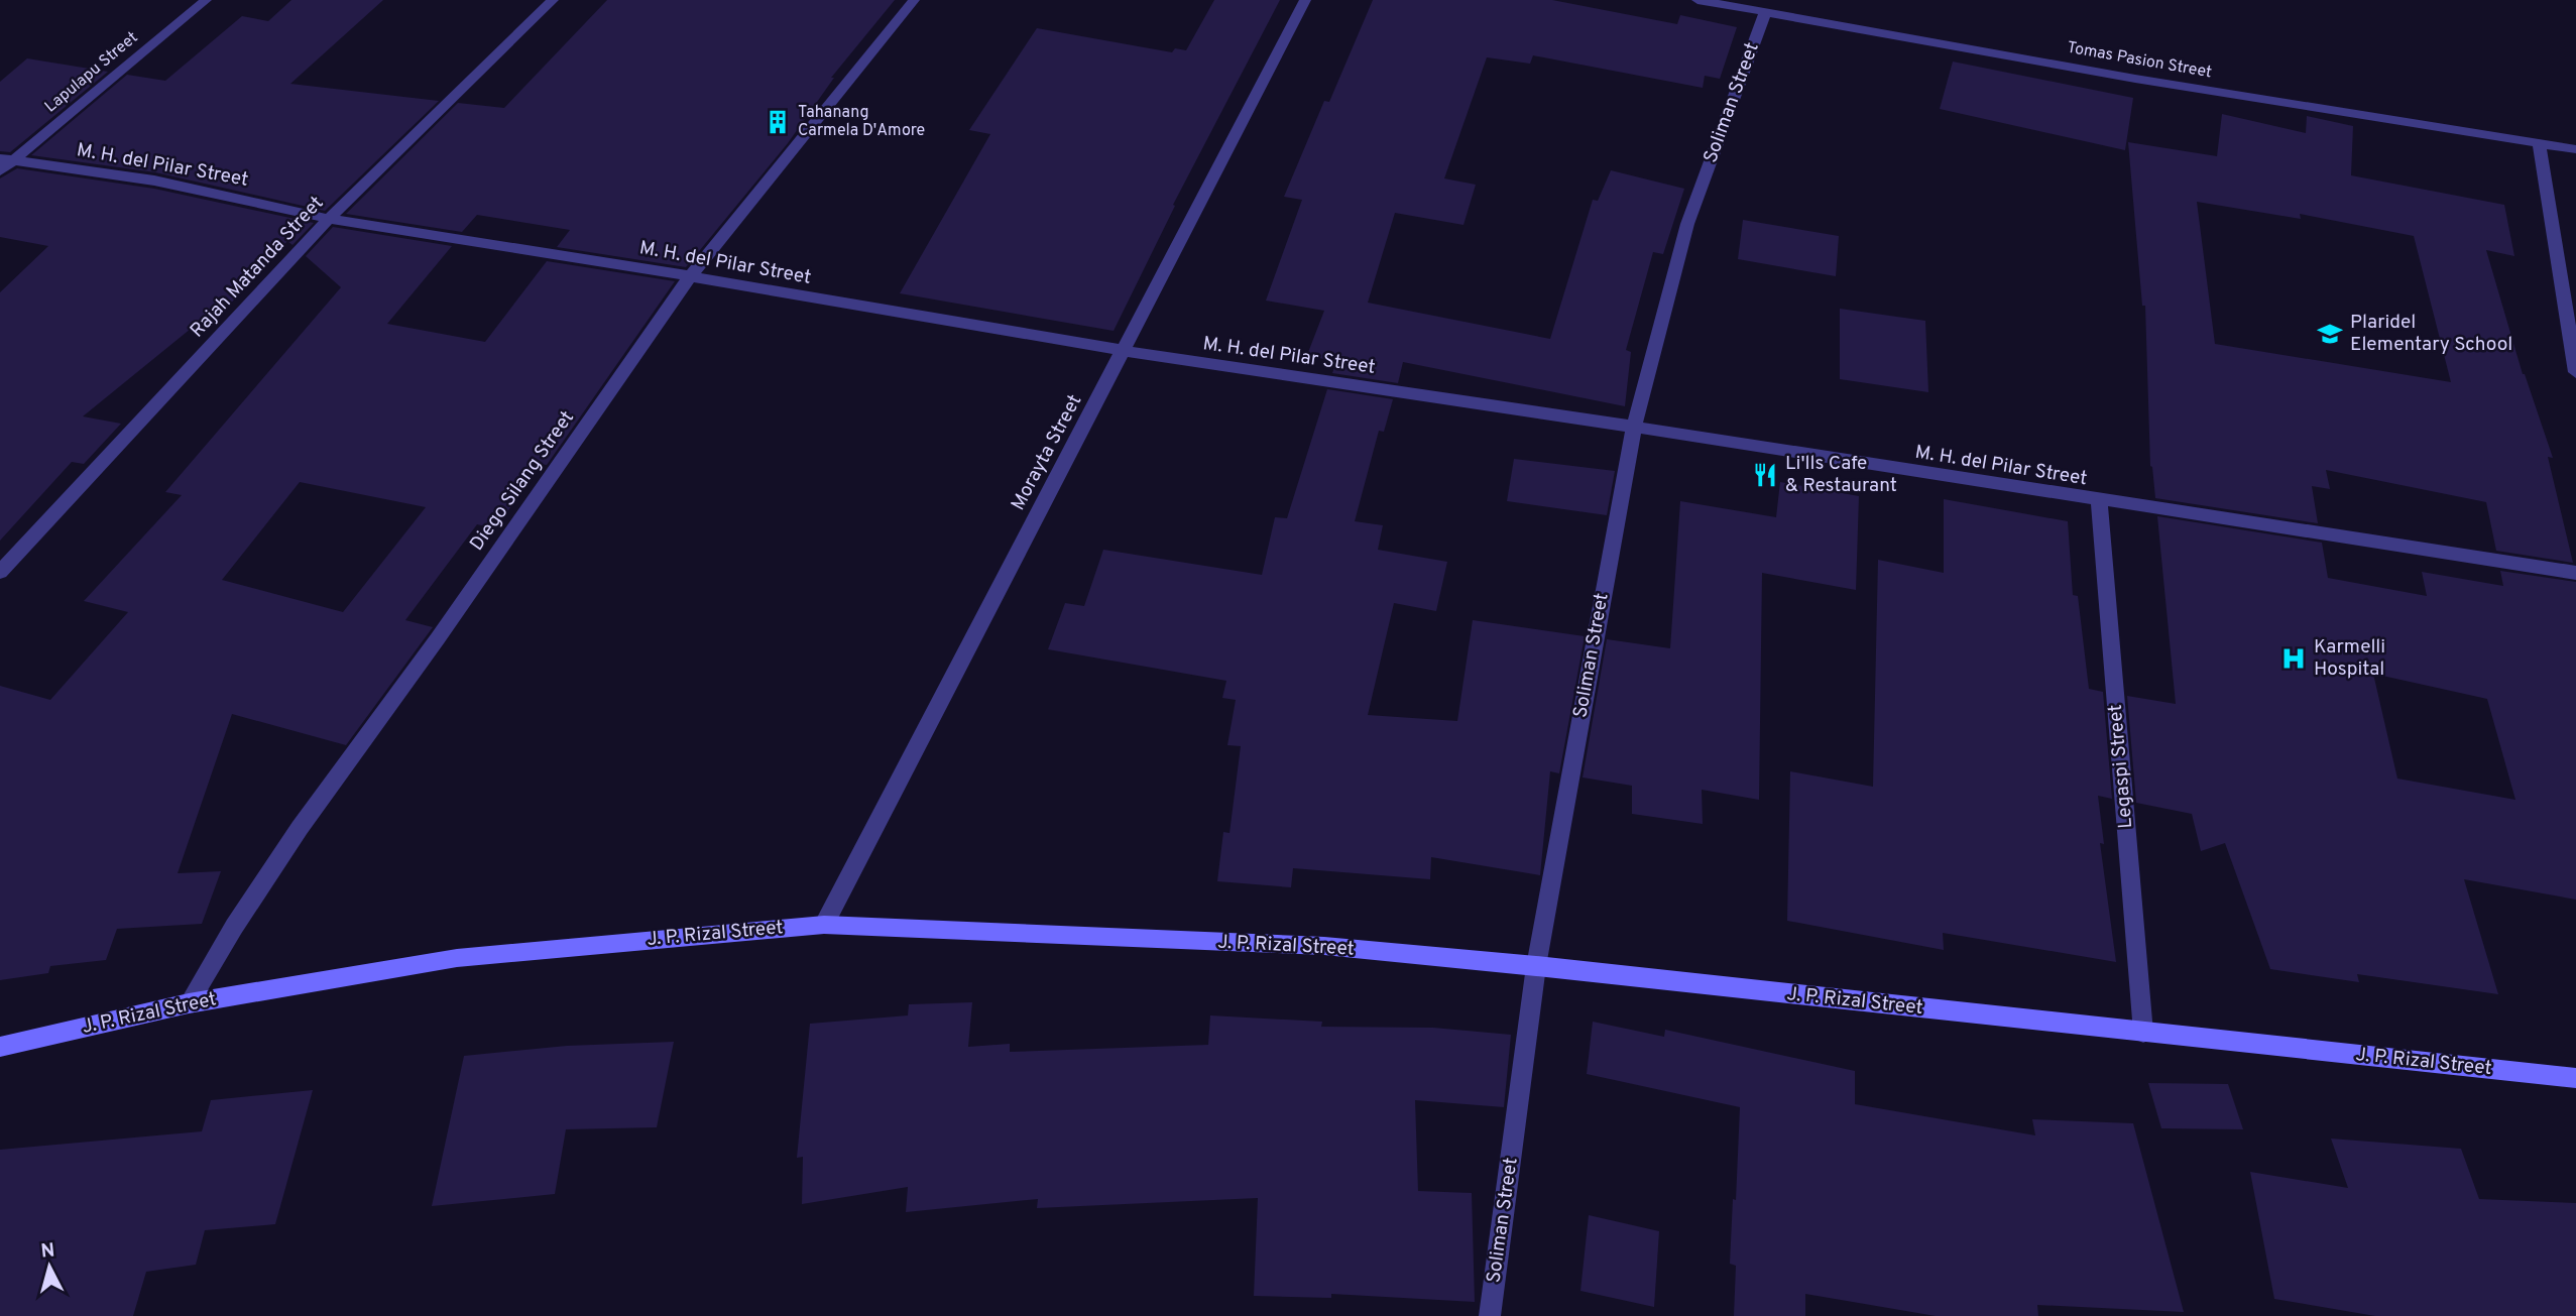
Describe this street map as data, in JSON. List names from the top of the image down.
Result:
{
  "streets": {
    "main road": ["J. P. Rizal Street"],
    "street": [
      "Tomas Pasion Street",
      "Lapulapu Street",
      "Soliman Street",
      "M. H. del Pilar Street",
      "Rajah Matanda Street",
      "Morayta Street",
      "Diego Silang Street",
      "Legaspi Street"
    ]
  },
  "crossings": [
    ["Tomas Pasion Street", "Soliman Street"],
    ["Lapulapu Street", "M. H. del Pilar Street"],
    ["Soliman Street", "M. H. del Pilar Street"],
    ["Soliman Street", "J. P. Rizal Street"],
    ["M. H. del Pilar Street", "Rajah Matanda Street"],
    ["M. H. del Pilar Street", "Morayta Street"],
    ["M. H. del Pilar Street", "Diego Silang Street"],
    ["M. H. del Pilar Street", "Legaspi Street"],
    ["Morayta Street", "J. P. Rizal Street"],
    ["Diego Silang Street", "J. P. Rizal Street"],
    ["Legaspi Street", "J. P. Rizal Street"]
  ],
  "places": {
    "building": ["Tahanang Carmela D'Amore"],
    "school or university": ["Plaridel Elementary School"],
    "restaurant": ["Li'lls Cafe & Restaurant"],
    "hospital": ["Karmelli Hospital"]
  },
  "north": "top"
}
